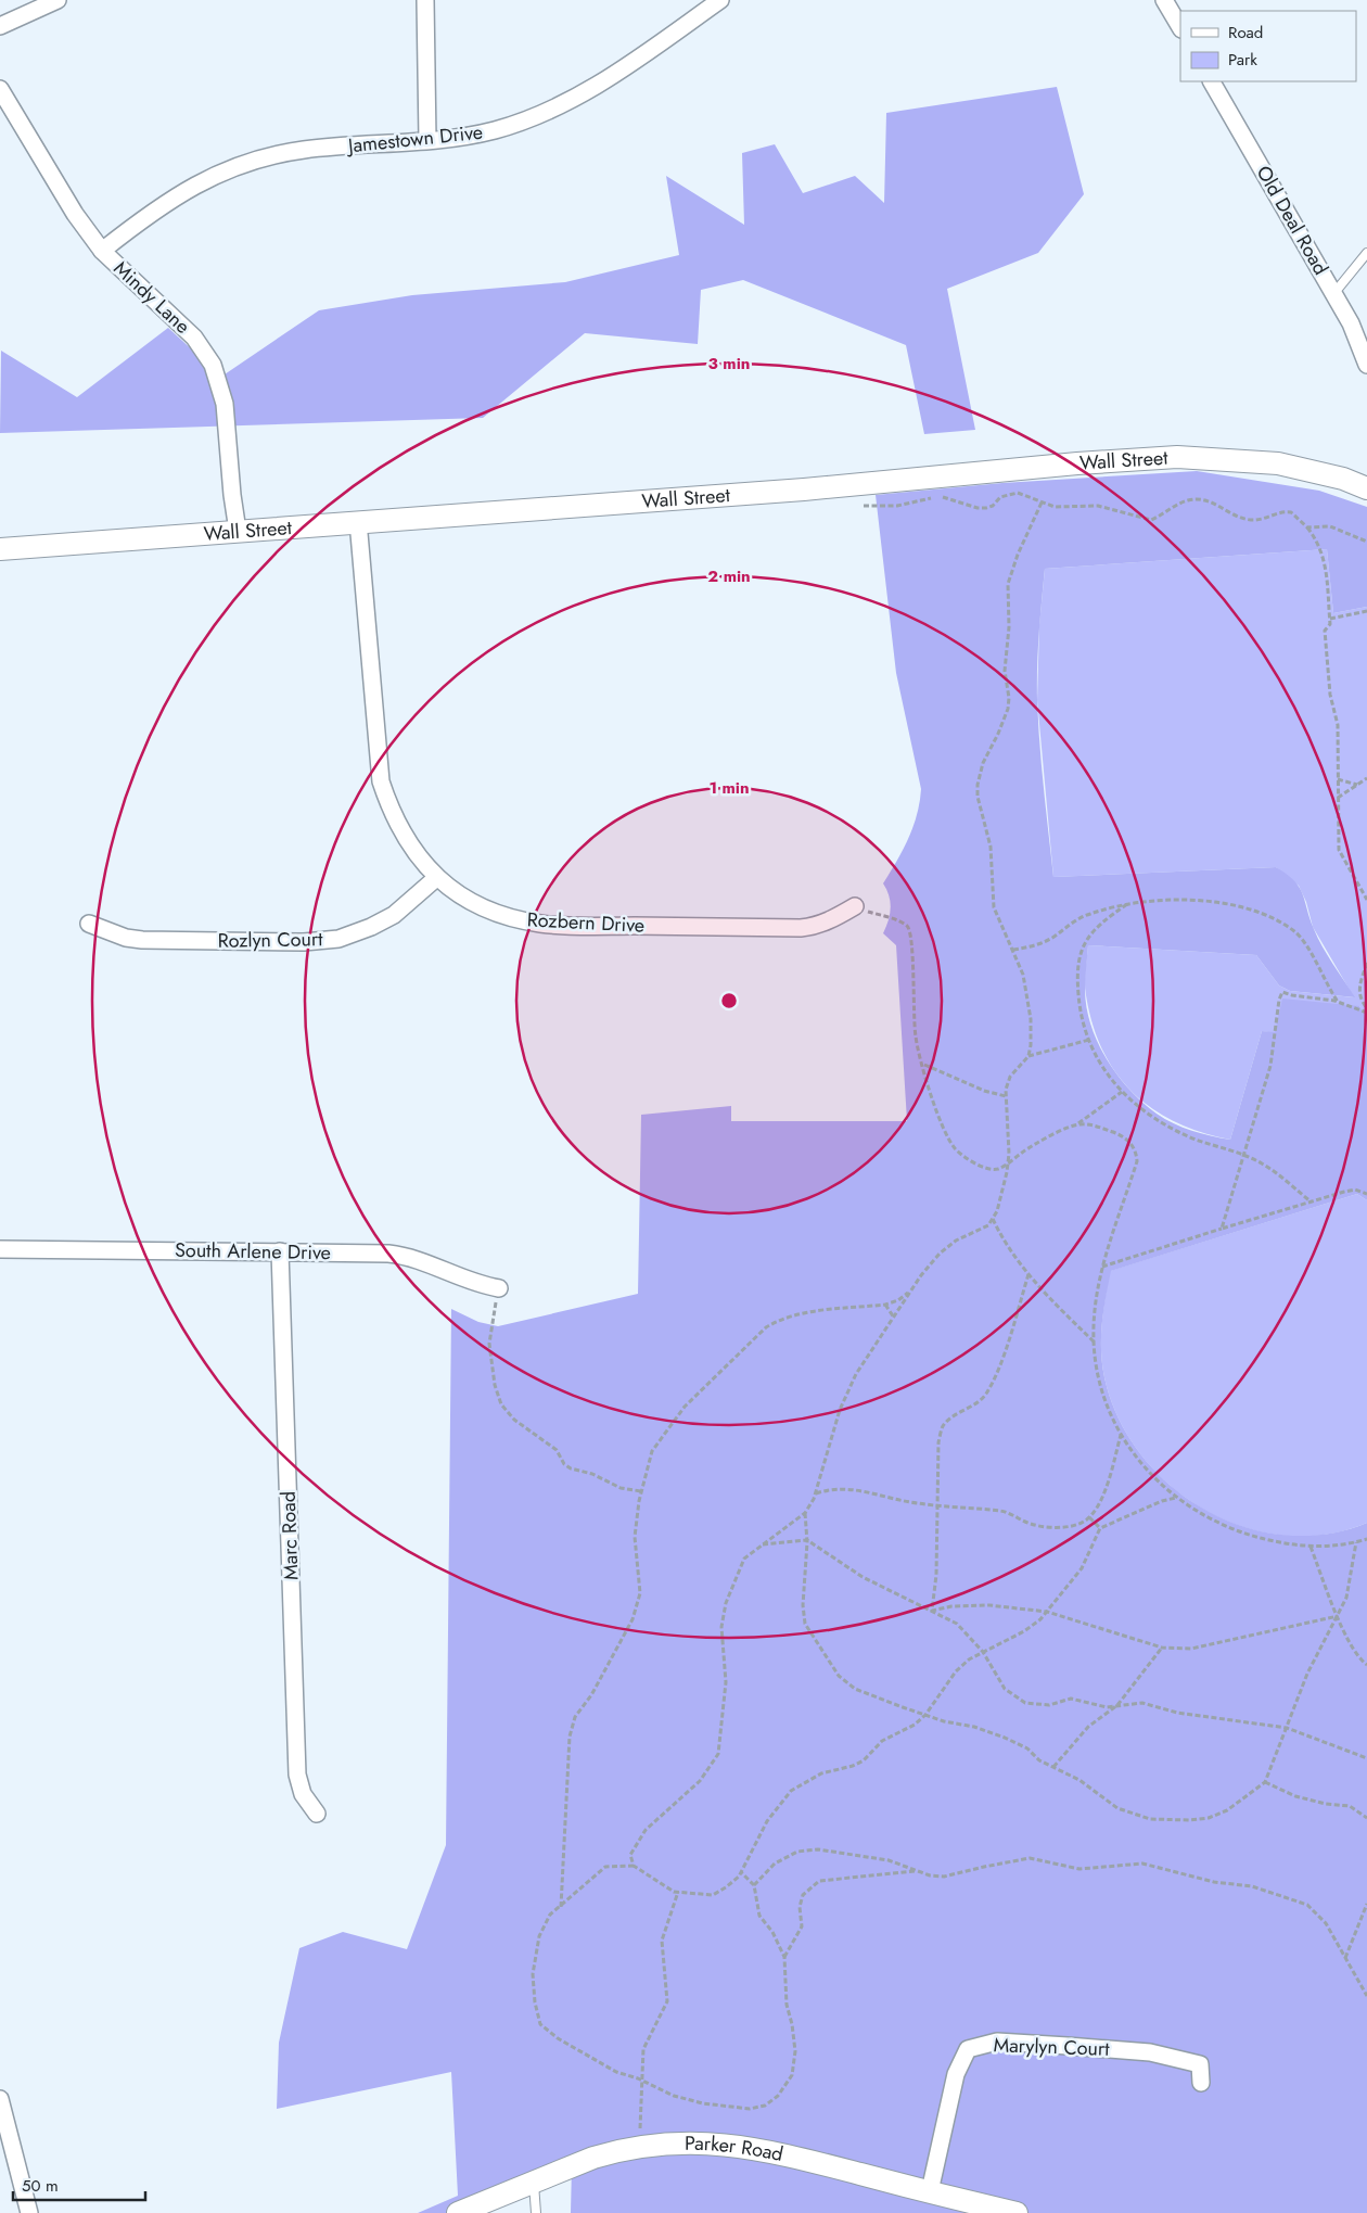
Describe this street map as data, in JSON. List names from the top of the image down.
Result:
{
  "streets": {
    "street": [
      "Jamestown Drive",
      "Old Deal Road",
      "Mindy Lane",
      "Wall Street",
      "Rozbern Drive",
      "Rozlyn Court",
      "South Arlene Drive",
      "Marc Road",
      "Marylyn Court",
      "Parker Road"
    ]
  },
  "crossings": [
    ["Jamestown Drive", "Mindy Lane"],
    ["Mindy Lane", "Wall Street"],
    ["Wall Street", "Rozbern Drive"],
    ["Rozbern Drive", "Rozlyn Court"],
    ["South Arlene Drive", "Marc Road"],
    ["Marylyn Court", "Parker Road"]
  ],
  "legend": ["Road", "Park"],
  "scale_bar": "50 m",
  "rings": ["3 min", "2 min", "1 min"]
}
